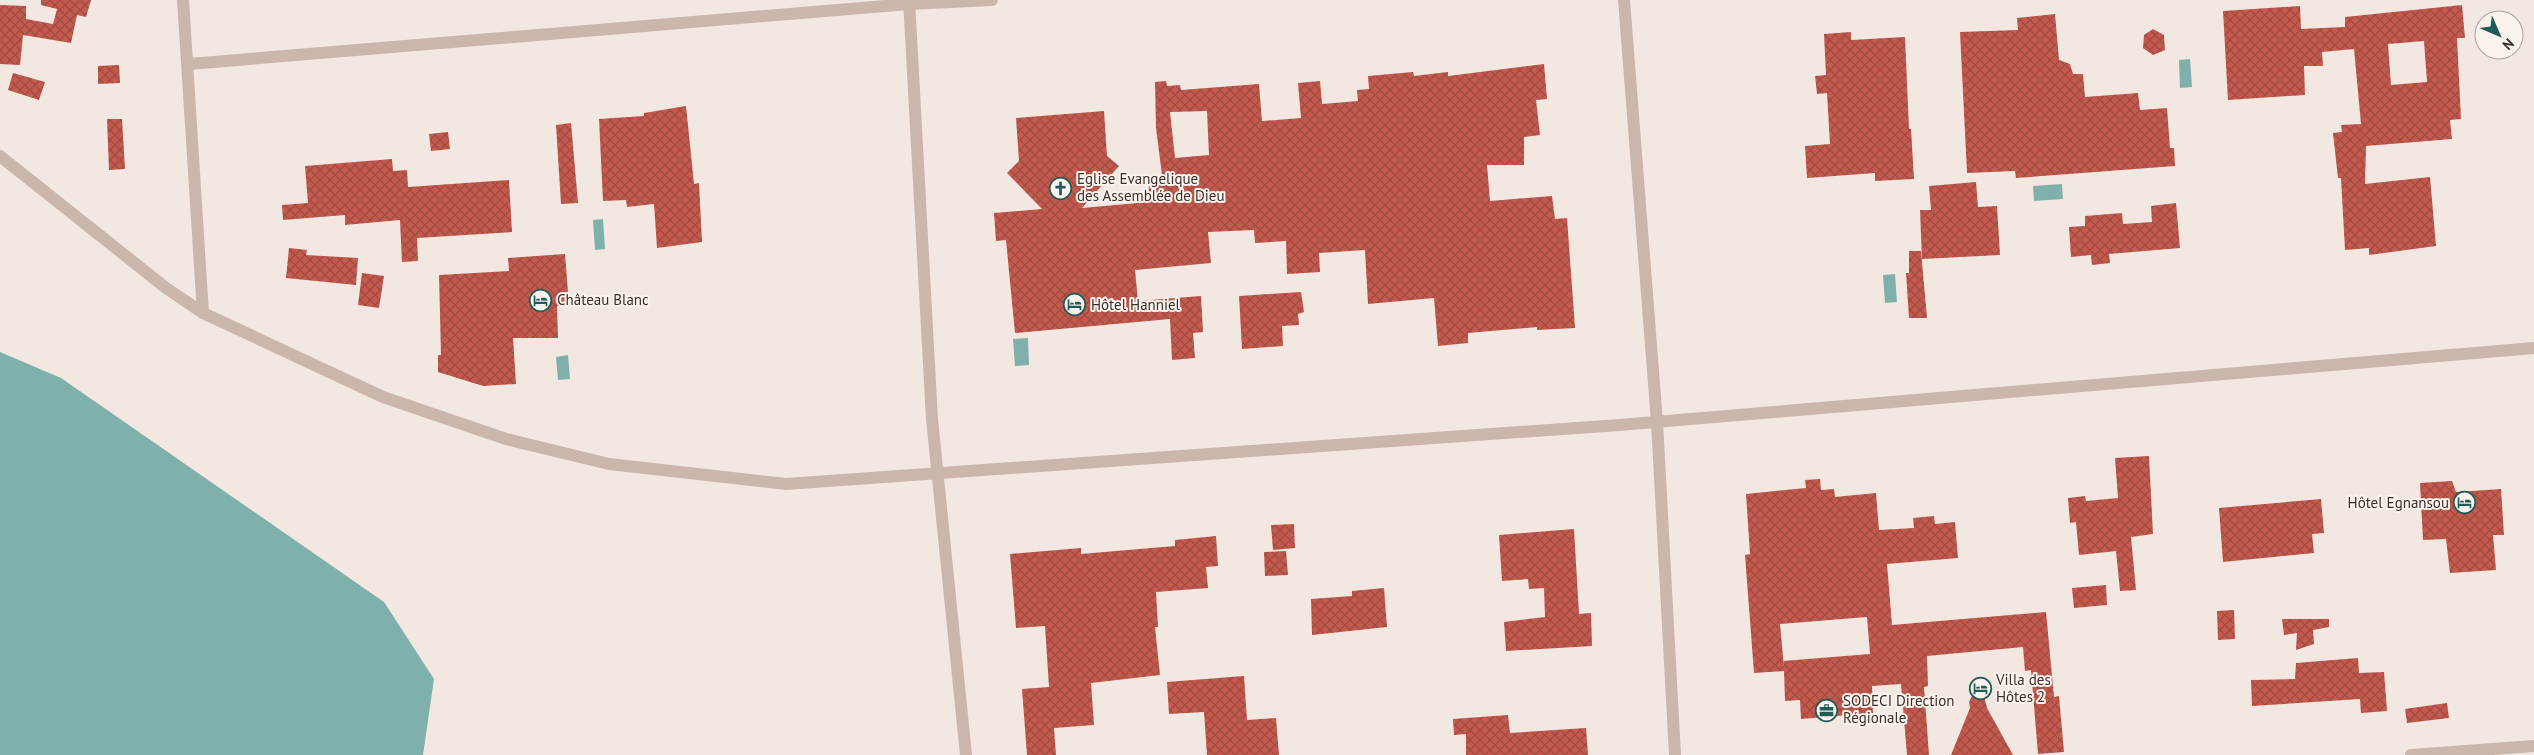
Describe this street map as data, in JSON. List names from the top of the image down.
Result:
{
  "places": {
    "church": ["Eglise Evangelique des Assemblée de Dieu"],
    "hotel": [
      "Château Blanc",
      "Hôtel Hanniel",
      "Hôtel Egnansou",
      "Villa des Hôtes 2"
    ],
    "office": ["SODECI Direction Régionale"]
  },
  "north": "bottom right"
}
